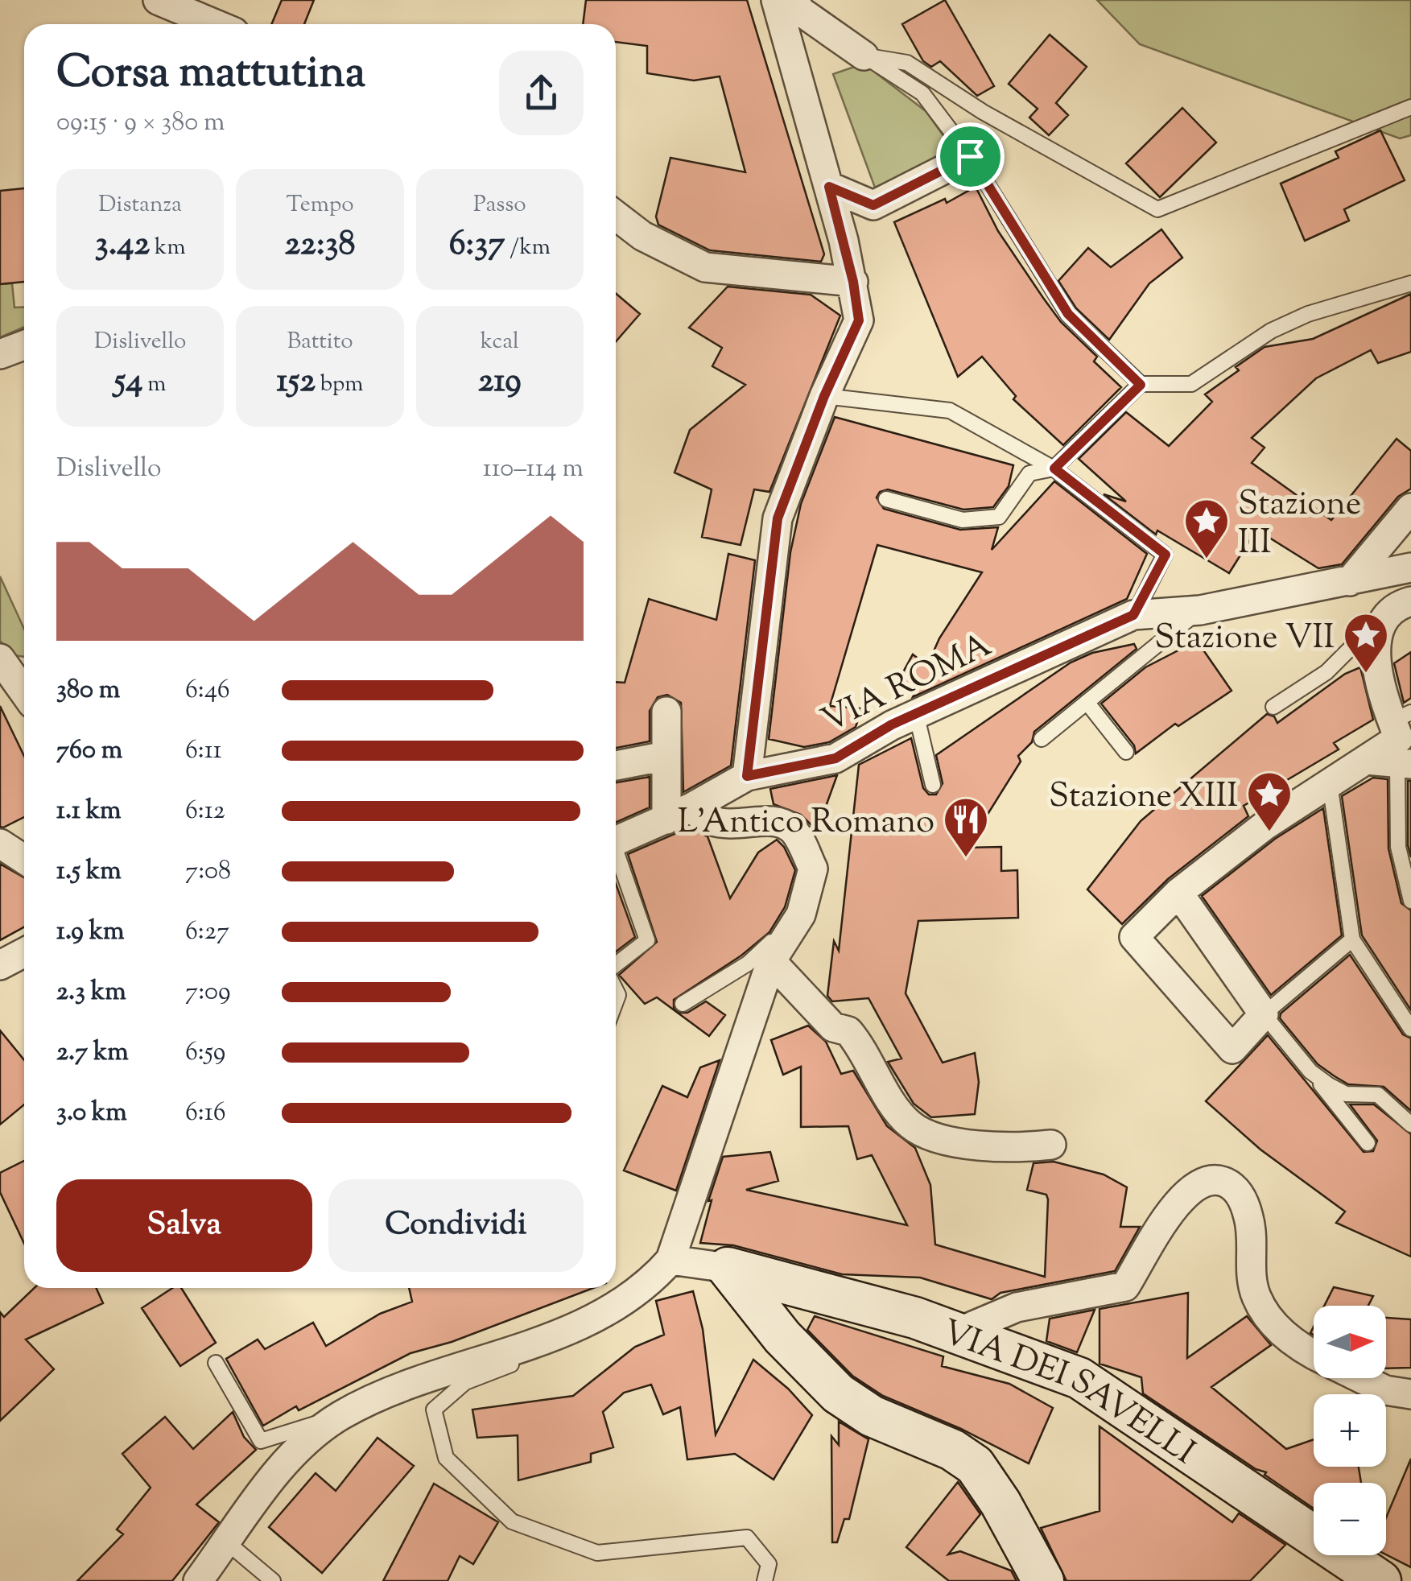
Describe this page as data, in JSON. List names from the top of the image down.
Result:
{
  "streets": {
    "street": ["VIA ROMA", "VIA DEI SAVELLI"]
  },
  "places": {
    "place": ["Stazione III", "Stazione VII", "Stazione XIII"],
    "restaurant": ["L'Antico Romano"]
  },
  "north": "right",
  "page": {
    "heading": ["Corsa mattutina", "09:15 · 9 × 380 m"],
    "stats": [
      ["Distanza", "3.42 km"],
      ["Tempo", "22:38"],
      ["Passo", "6:37 /km"],
      ["Dislivello", "54 m"],
      ["Battito", "152 bpm"],
      ["kcal", "219"]
    ],
    "chart": ["Dislivello", "110–114 m"],
    "list": [
      {
        "name": "380 m",
        "note": "6:46"
      },
      {
        "name": "760 m",
        "note": "6:11"
      },
      {
        "name": "1.1 km",
        "note": "6:12"
      },
      {
        "name": "1.5 km",
        "note": "7:08"
      },
      {
        "name": "1.9 km",
        "note": "6:27"
      },
      {
        "name": "2.3 km",
        "note": "7:09"
      },
      {
        "name": "2.7 km",
        "note": "6:59"
      },
      {
        "name": "3.0 km",
        "note": "6:16"
      }
    ],
    "buttons": ["Salva", "Condividi"],
    "map_buttons": ["+", "−"]
  }
}
